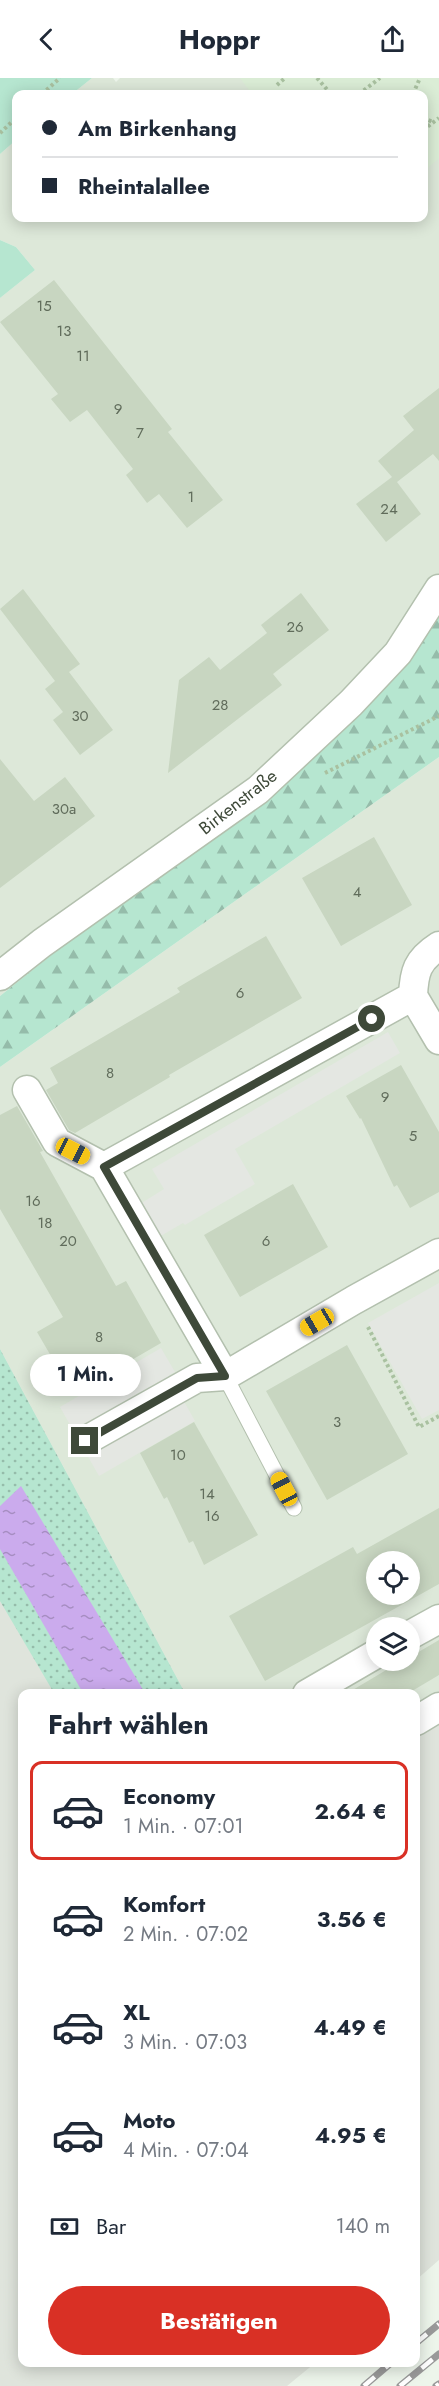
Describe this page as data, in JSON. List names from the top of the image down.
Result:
{
  "streets": {
    "street": ["Birkenstraße"]
  },
  "house_numbers": [
    "15",
    "13",
    "11",
    "9",
    "7",
    "1",
    "24",
    "26",
    "28",
    "30",
    "30a",
    "4",
    "6",
    "8",
    "9",
    "5",
    "16",
    "18",
    "20",
    "6",
    "8",
    "3",
    "10",
    "14",
    "16"
  ],
  "page": {
    "header": "Hoppr",
    "banner": ["Am Birkenhang", "Rheintalallee"],
    "bubble": "1 Min.",
    "heading": "Fahrt wählen",
    "list": [
      {
        "name": "Economy",
        "note": "1 Min. · 07:01",
        "value": "2.64 €"
      },
      {
        "name": "Komfort",
        "note": "2 Min. · 07:02",
        "value": "3.56 €"
      },
      {
        "name": "XL",
        "note": "3 Min. · 07:03",
        "value": "4.49 €"
      },
      {
        "name": "Moto",
        "note": "4 Min. · 07:04",
        "value": "4.95 €"
      }
    ],
    "pay": ["Bar", "140 m"],
    "buttons": "Bestätigen"
  }
}
